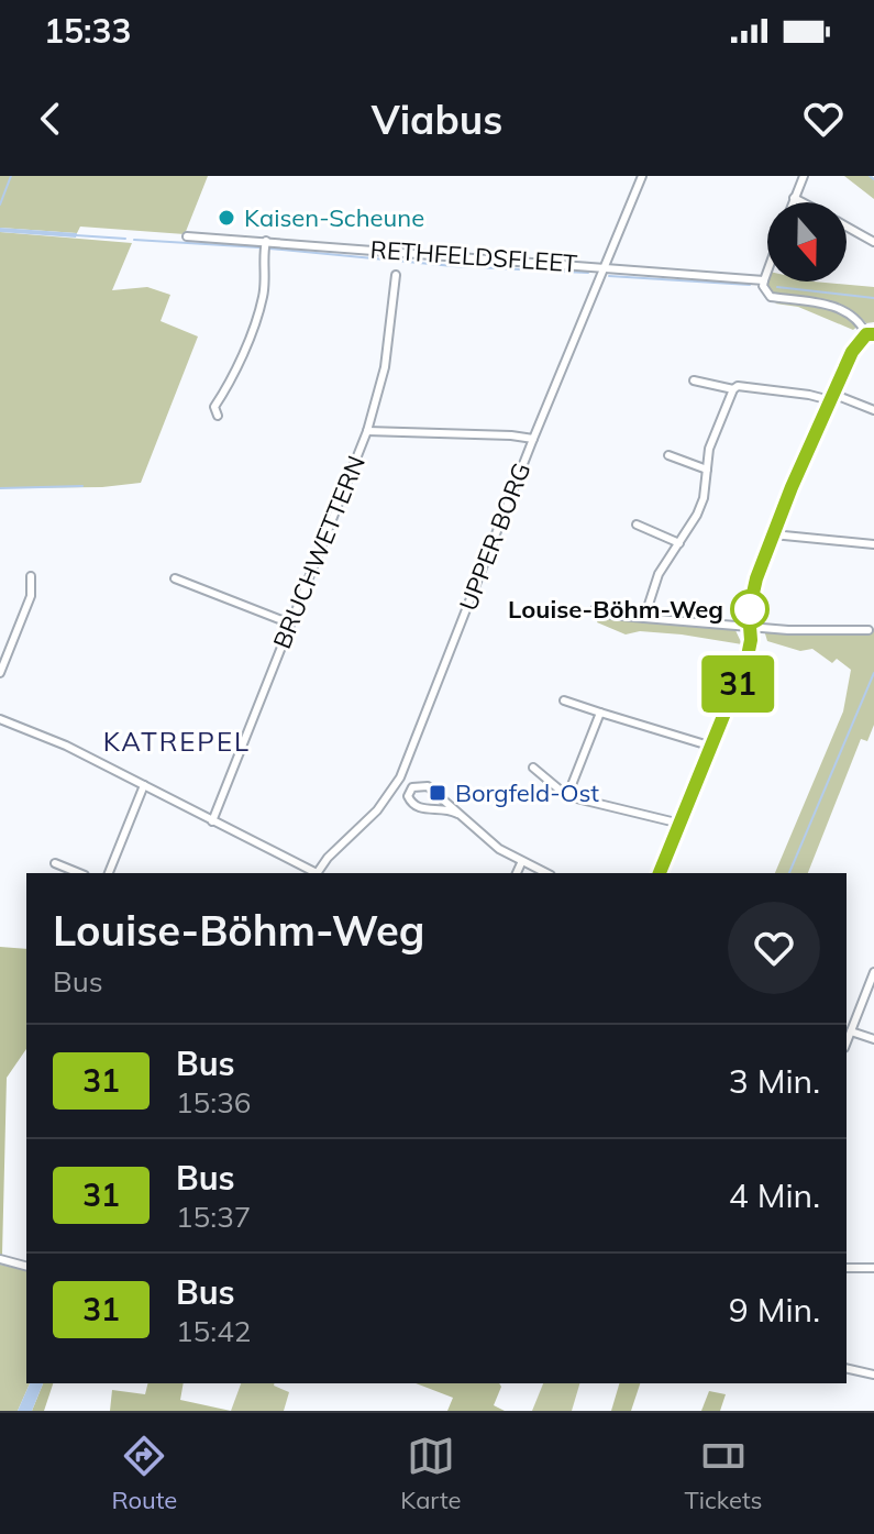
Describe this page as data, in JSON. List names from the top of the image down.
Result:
{
  "streets": {
    "street": ["RETHFELDSFLEET", "UPPER BORG", "BRUCHWETTERN"]
  },
  "crossings": [
    ["RETHFELDSFLEET", "UPPER BORG"]
  ],
  "districts": ["KATREPEL"],
  "places": {
    "other": ["Kaisen-Scheune", "Louise-Böhm-Weg"],
    "transit": ["Borgfeld-Ost"]
  },
  "lines": ["bus line 31"],
  "north": "bottom",
  "page": {
    "status": "15:33",
    "header": "Viabus",
    "on_map": "31",
    "heading": ["Louise-Böhm-Weg", "Bus"],
    "list": [
      {
        "mark": "31",
        "name": "Bus",
        "note": "15:36",
        "value": "3 Min."
      },
      {
        "mark": "31",
        "name": "Bus",
        "note": "15:37",
        "value": "4 Min."
      },
      {
        "mark": "31",
        "name": "Bus",
        "note": "15:42",
        "value": "9 Min."
      }
    ],
    "tabs": ["Route", "Karte", "Tickets"]
  }
}
